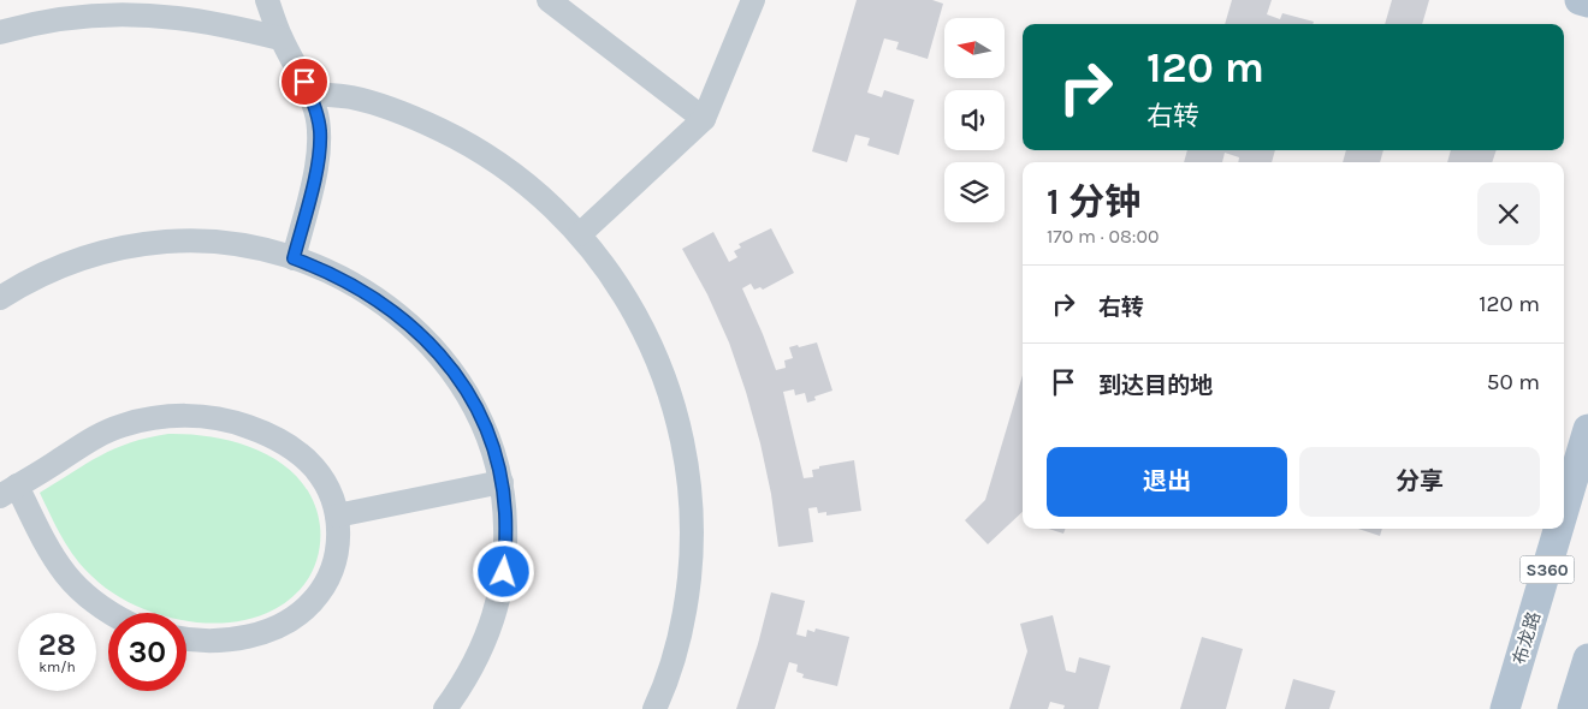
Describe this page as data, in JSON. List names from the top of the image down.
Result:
{
  "streets": {
    "main road": ["S360", "布龙路"]
  },
  "north": "left",
  "page": {
    "turn": ["120 m", "右转"],
    "heading": ["1 分钟", "170 m · 08:00"],
    "list": [
      {
        "name": "右转",
        "value": "120 m"
      },
      {
        "name": "到达目的地",
        "value": "50 m"
      }
    ],
    "buttons": ["退出", "分享"],
    "speed": "28 km/h",
    "limit": "30"
  }
}
